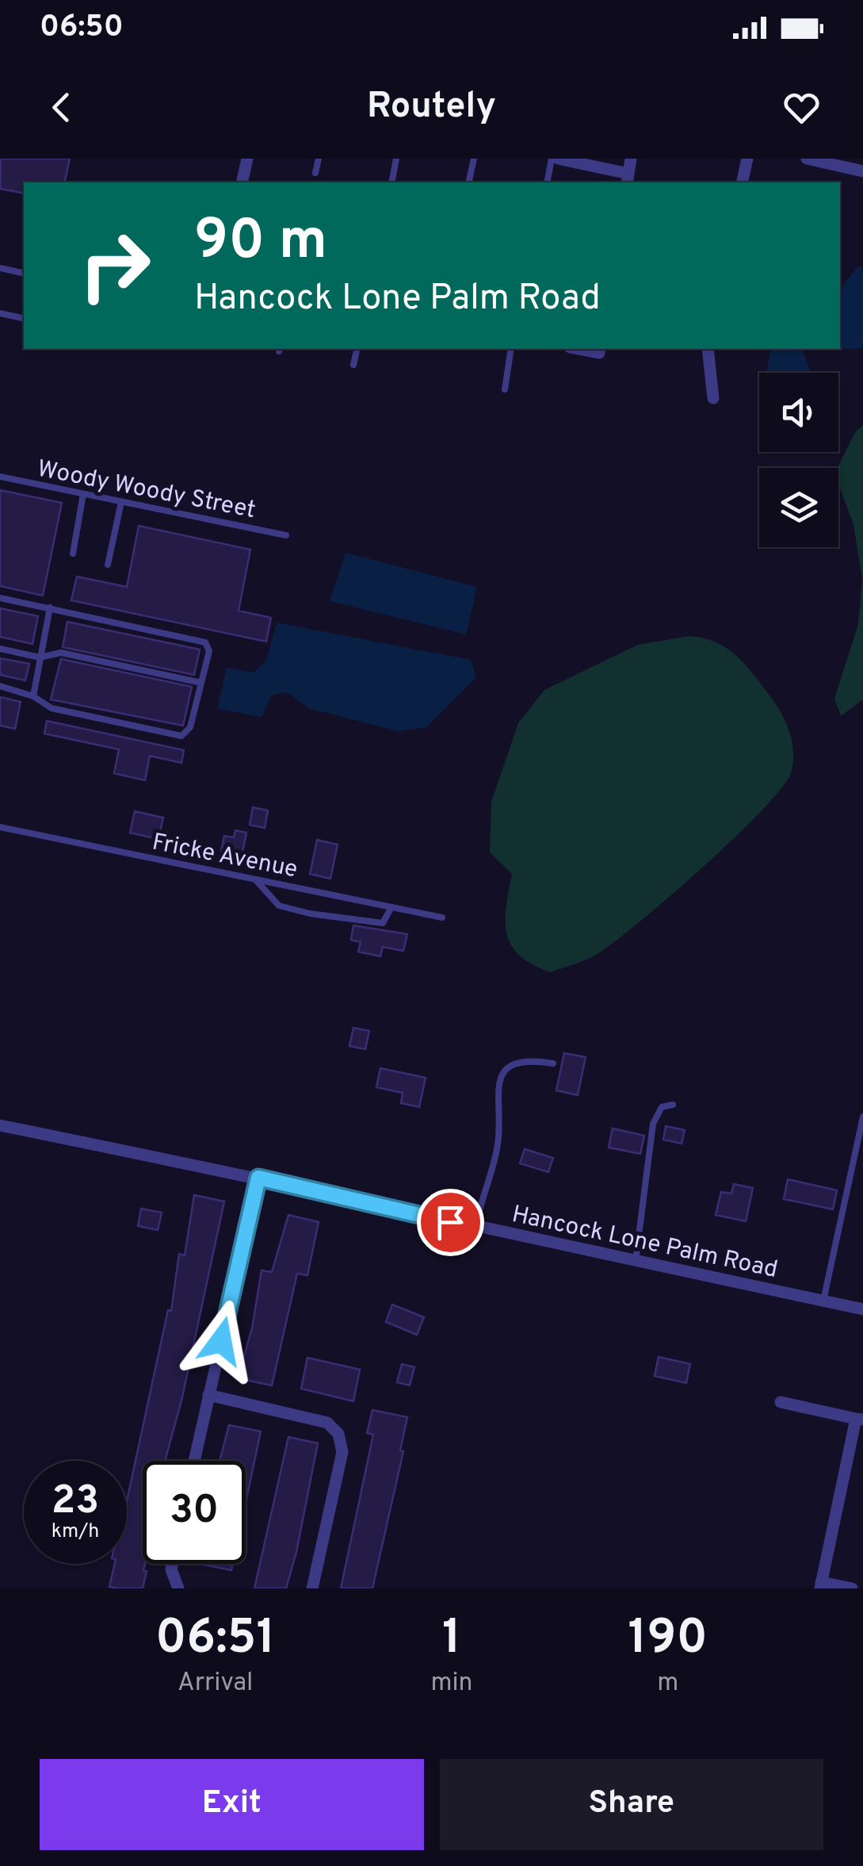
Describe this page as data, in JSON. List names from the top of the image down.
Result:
{
  "streets": {
    "street": ["Hancock Lone Palm Road"],
    "lane": ["Woody Woody Street", "Fricke Avenue"]
  },
  "page": {
    "status": "06:50",
    "header": "Routely",
    "turn": ["90 m", "Hancock Lone Palm Road"],
    "speed": "23 km/h",
    "limit": "30",
    "eta": [
      "06:51",
      "Arrival",
      "1",
      "min",
      "190",
      "m"
    ],
    "buttons": ["Exit", "Share"]
  }
}
